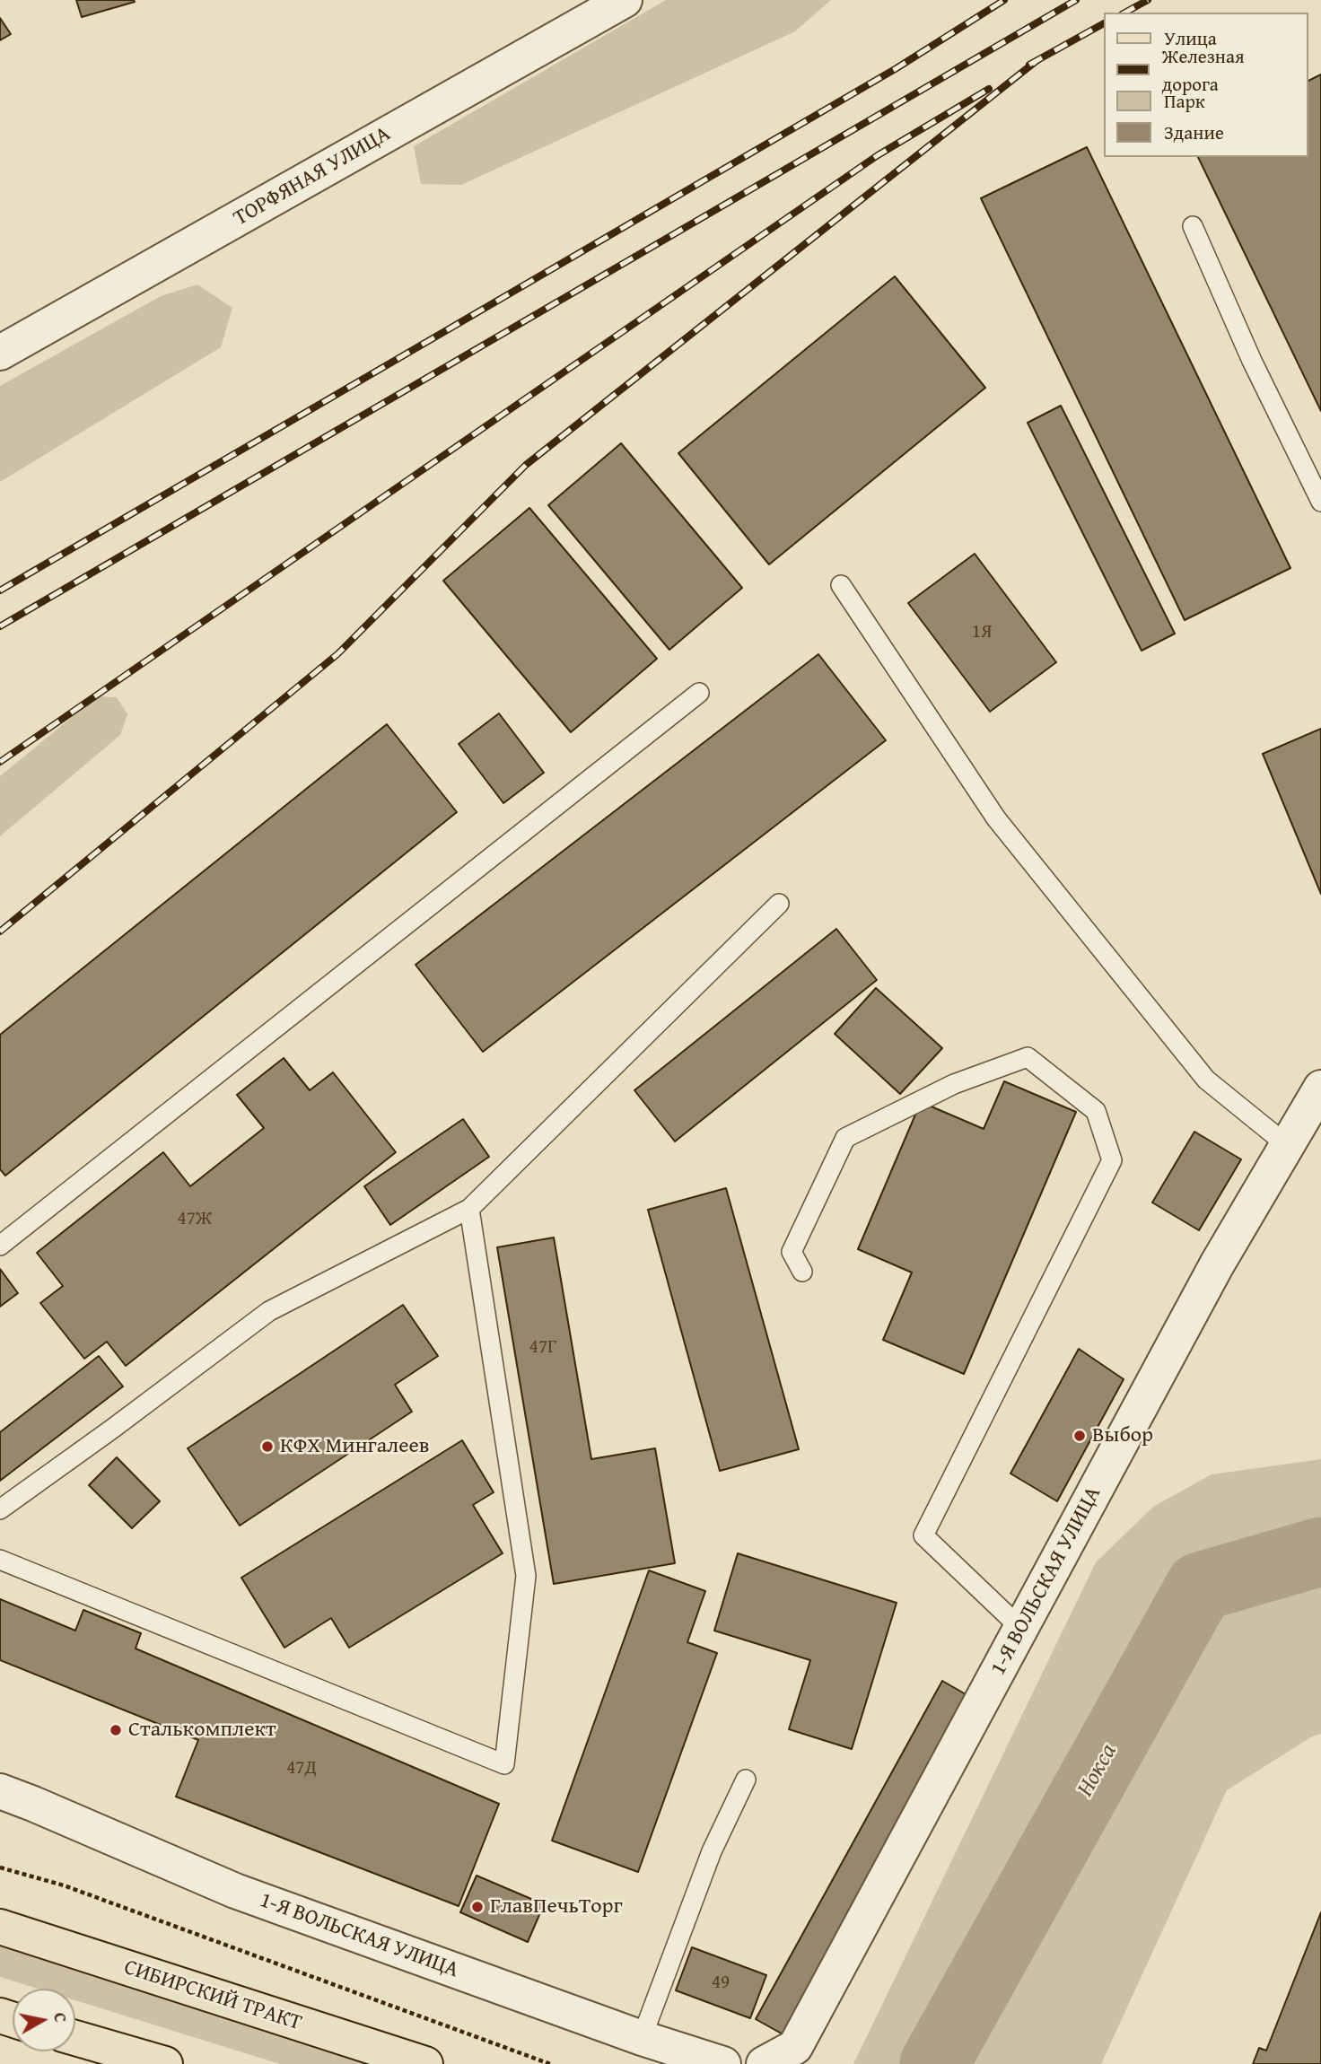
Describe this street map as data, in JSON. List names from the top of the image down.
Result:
{
  "streets": {
    "main road": ["СИБИРСКИЙ ТРАКТ"],
    "street": ["ТОРФЯНАЯ УЛИЦА", "1-Я ВОЛЬСКАЯ УЛИЦА"]
  },
  "water": ["Нокса"],
  "places": [
    "Выбор",
    "КФХ Мингалеев",
    "Сталькомплект",
    "ГлавПечьТорг"
  ],
  "house_numbers": [
    "1Я",
    "47Ж",
    "47Г",
    "47Д",
    "49"
  ],
  "legend": [
    "Улица",
    "Железная дорога",
    "Парк",
    "Здание"
  ],
  "north": "right"
}
